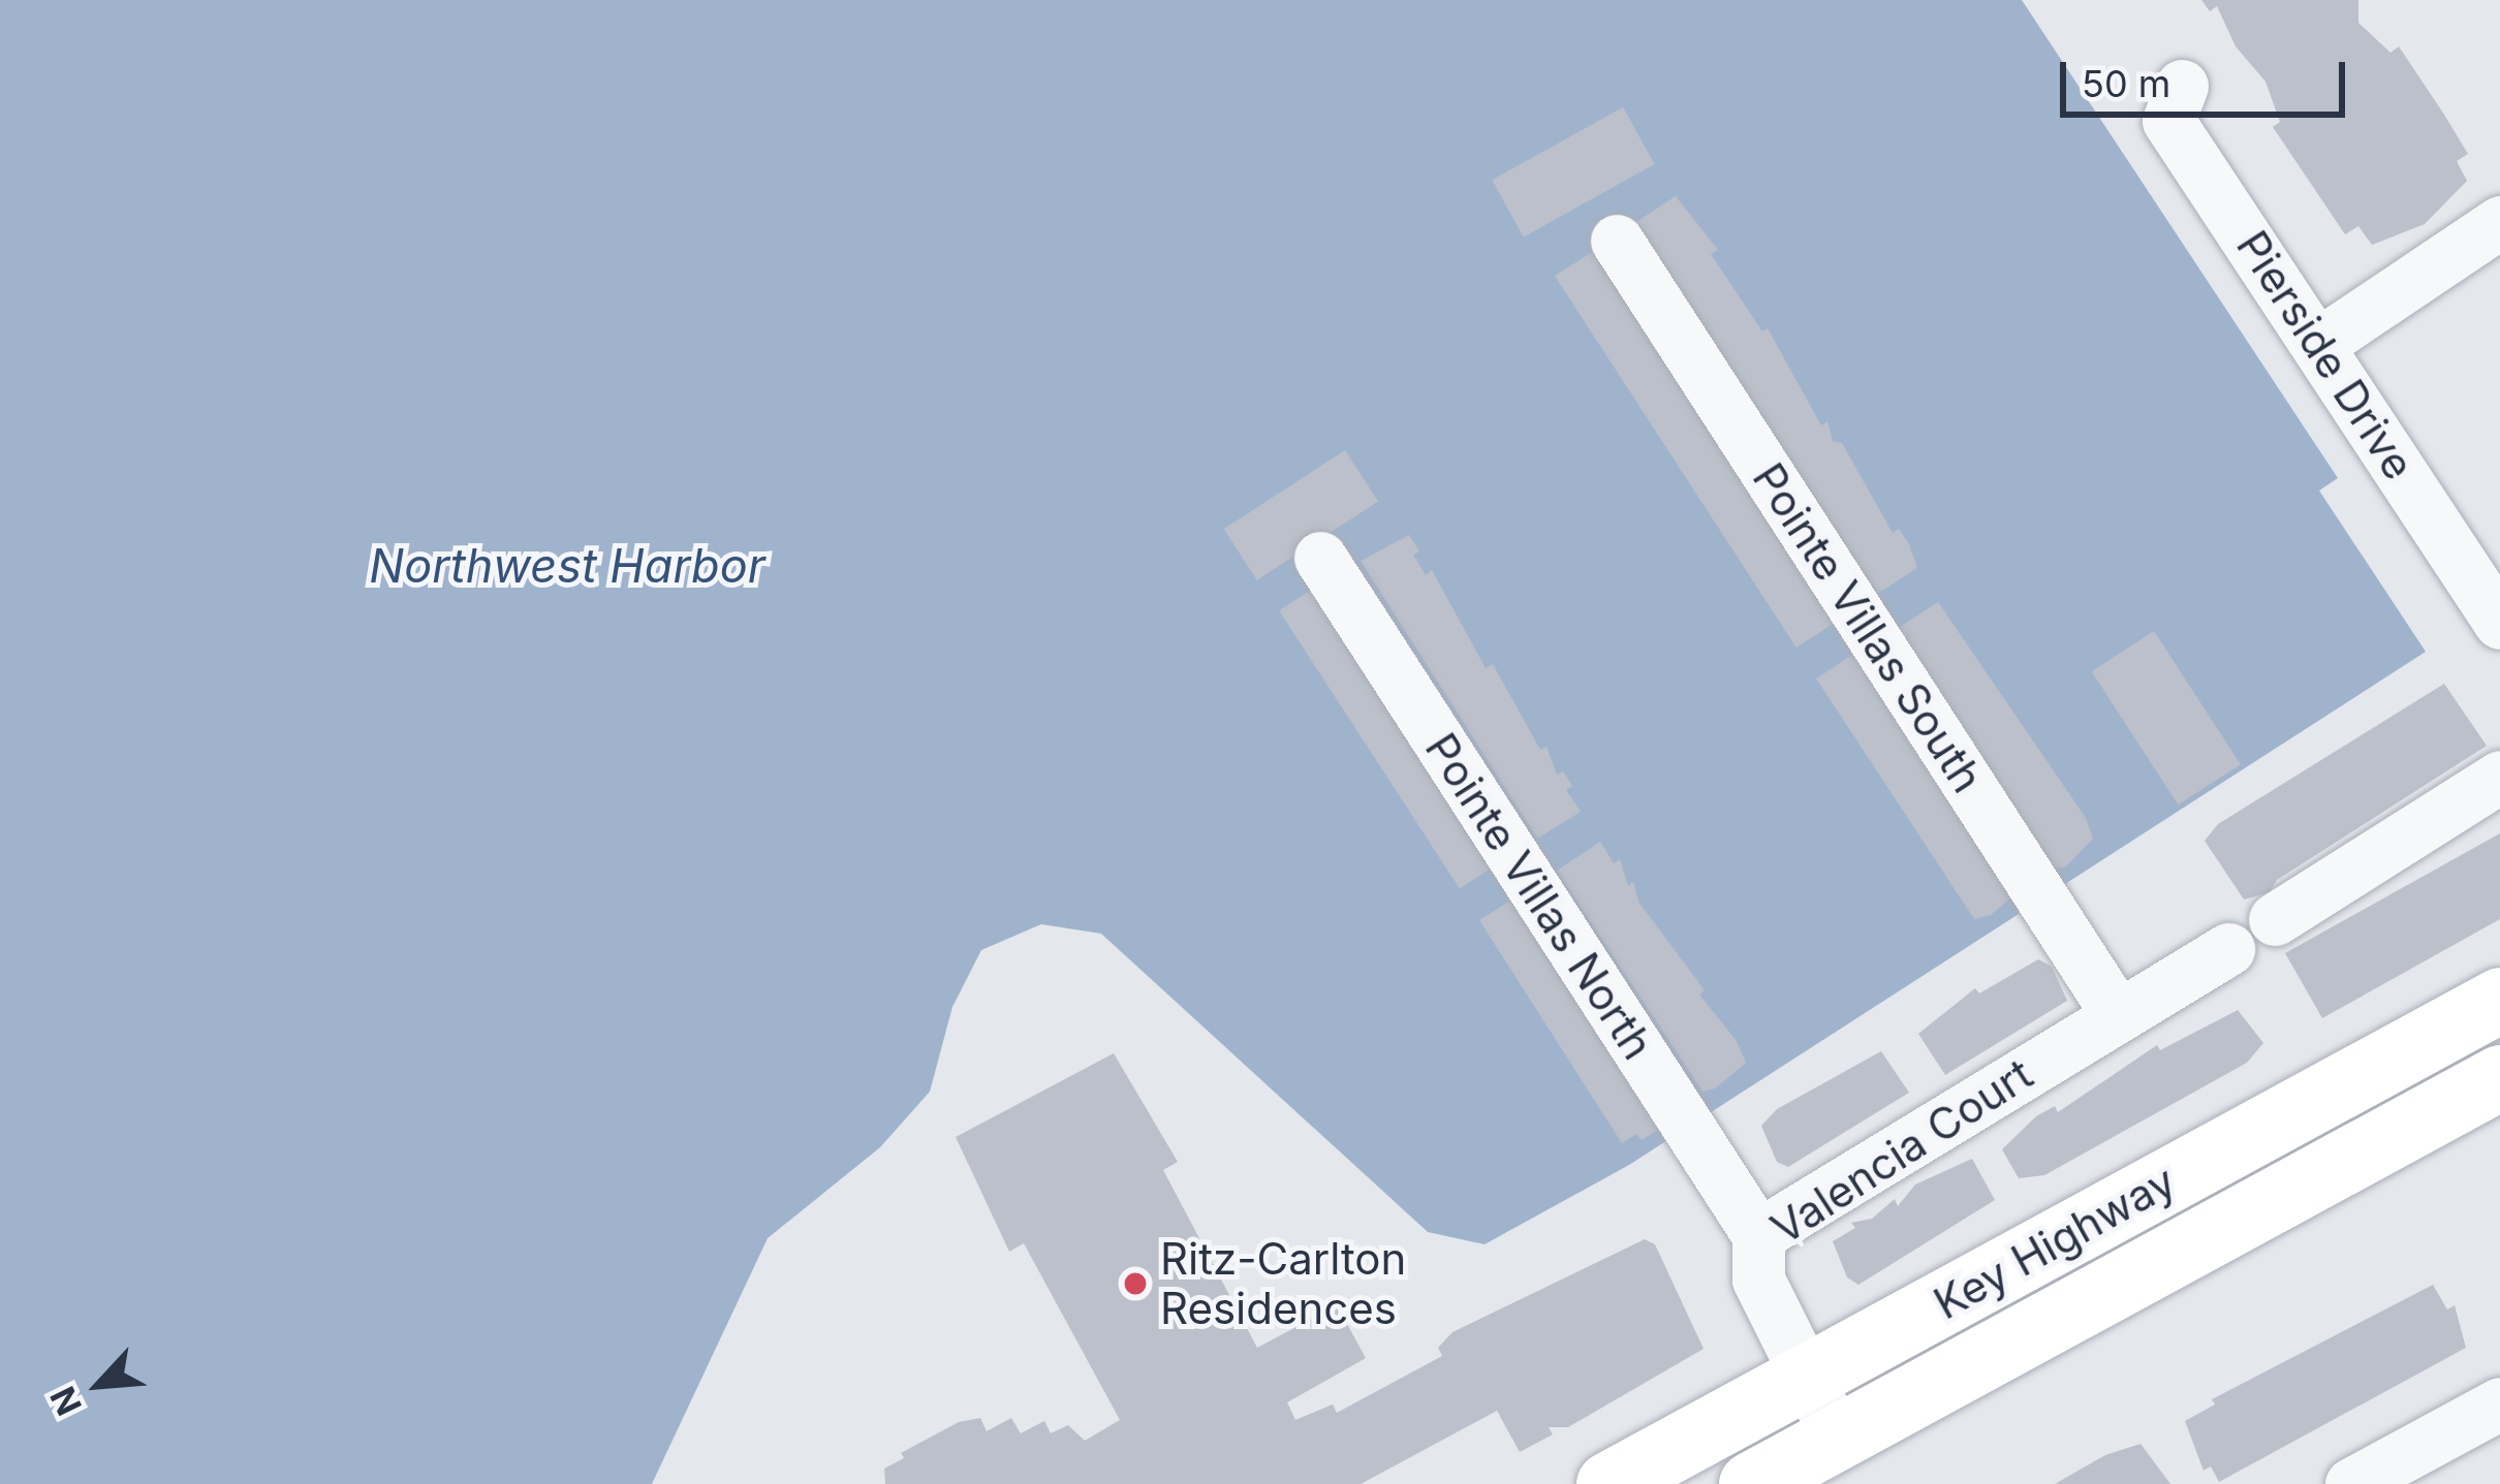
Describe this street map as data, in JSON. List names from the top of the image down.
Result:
{
  "streets": {
    "main road": ["Key Highway"],
    "street": [
      "Pierside Drive",
      "Pointe Villas South",
      "Pointe Villas North",
      "Valencia Court"
    ]
  },
  "crossings": [
    ["Pointe Villas South", "Valencia Court"],
    ["Pointe Villas North", "Valencia Court"],
    ["Valencia Court", "Key Highway"]
  ],
  "water": ["Northwest Harbor"],
  "places": ["Ritz-Carlton Residences"],
  "scale_bar": "50 m",
  "north": "bottom left"
}
